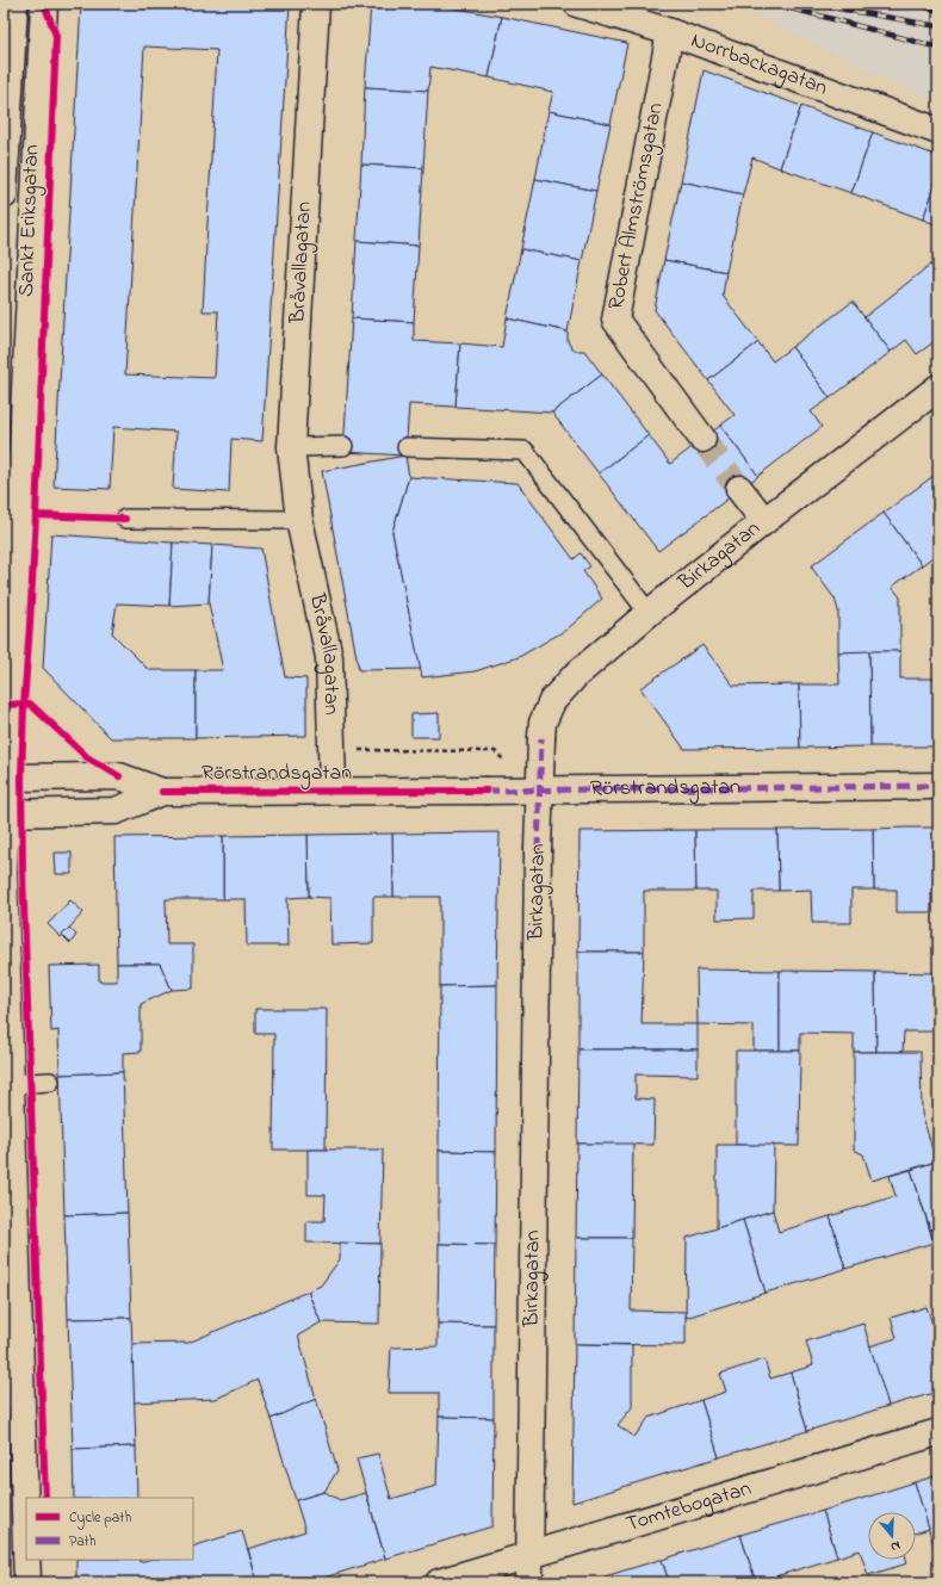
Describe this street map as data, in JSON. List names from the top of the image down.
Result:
{
  "streets": {
    "street": [
      "Norrbackagatan",
      "Robert Almströmsgatan",
      "Sankt Eriksgatan",
      "Bråvallagatan",
      "Birkagatan",
      "Rörstrandsgatan",
      "Tomtebogatan"
    ]
  },
  "crossings": [
    ["Norrbackagatan", "Robert Almströmsgatan"],
    ["Sankt Eriksgatan", "Rörstrandsgatan"],
    ["Bråvallagatan", "Rörstrandsgatan"],
    ["Birkagatan", "Rörstrandsgatan"],
    ["Birkagatan", "Tomtebogatan"]
  ],
  "legend": ["Cycle path", "Path"],
  "north": "bottom"
}
